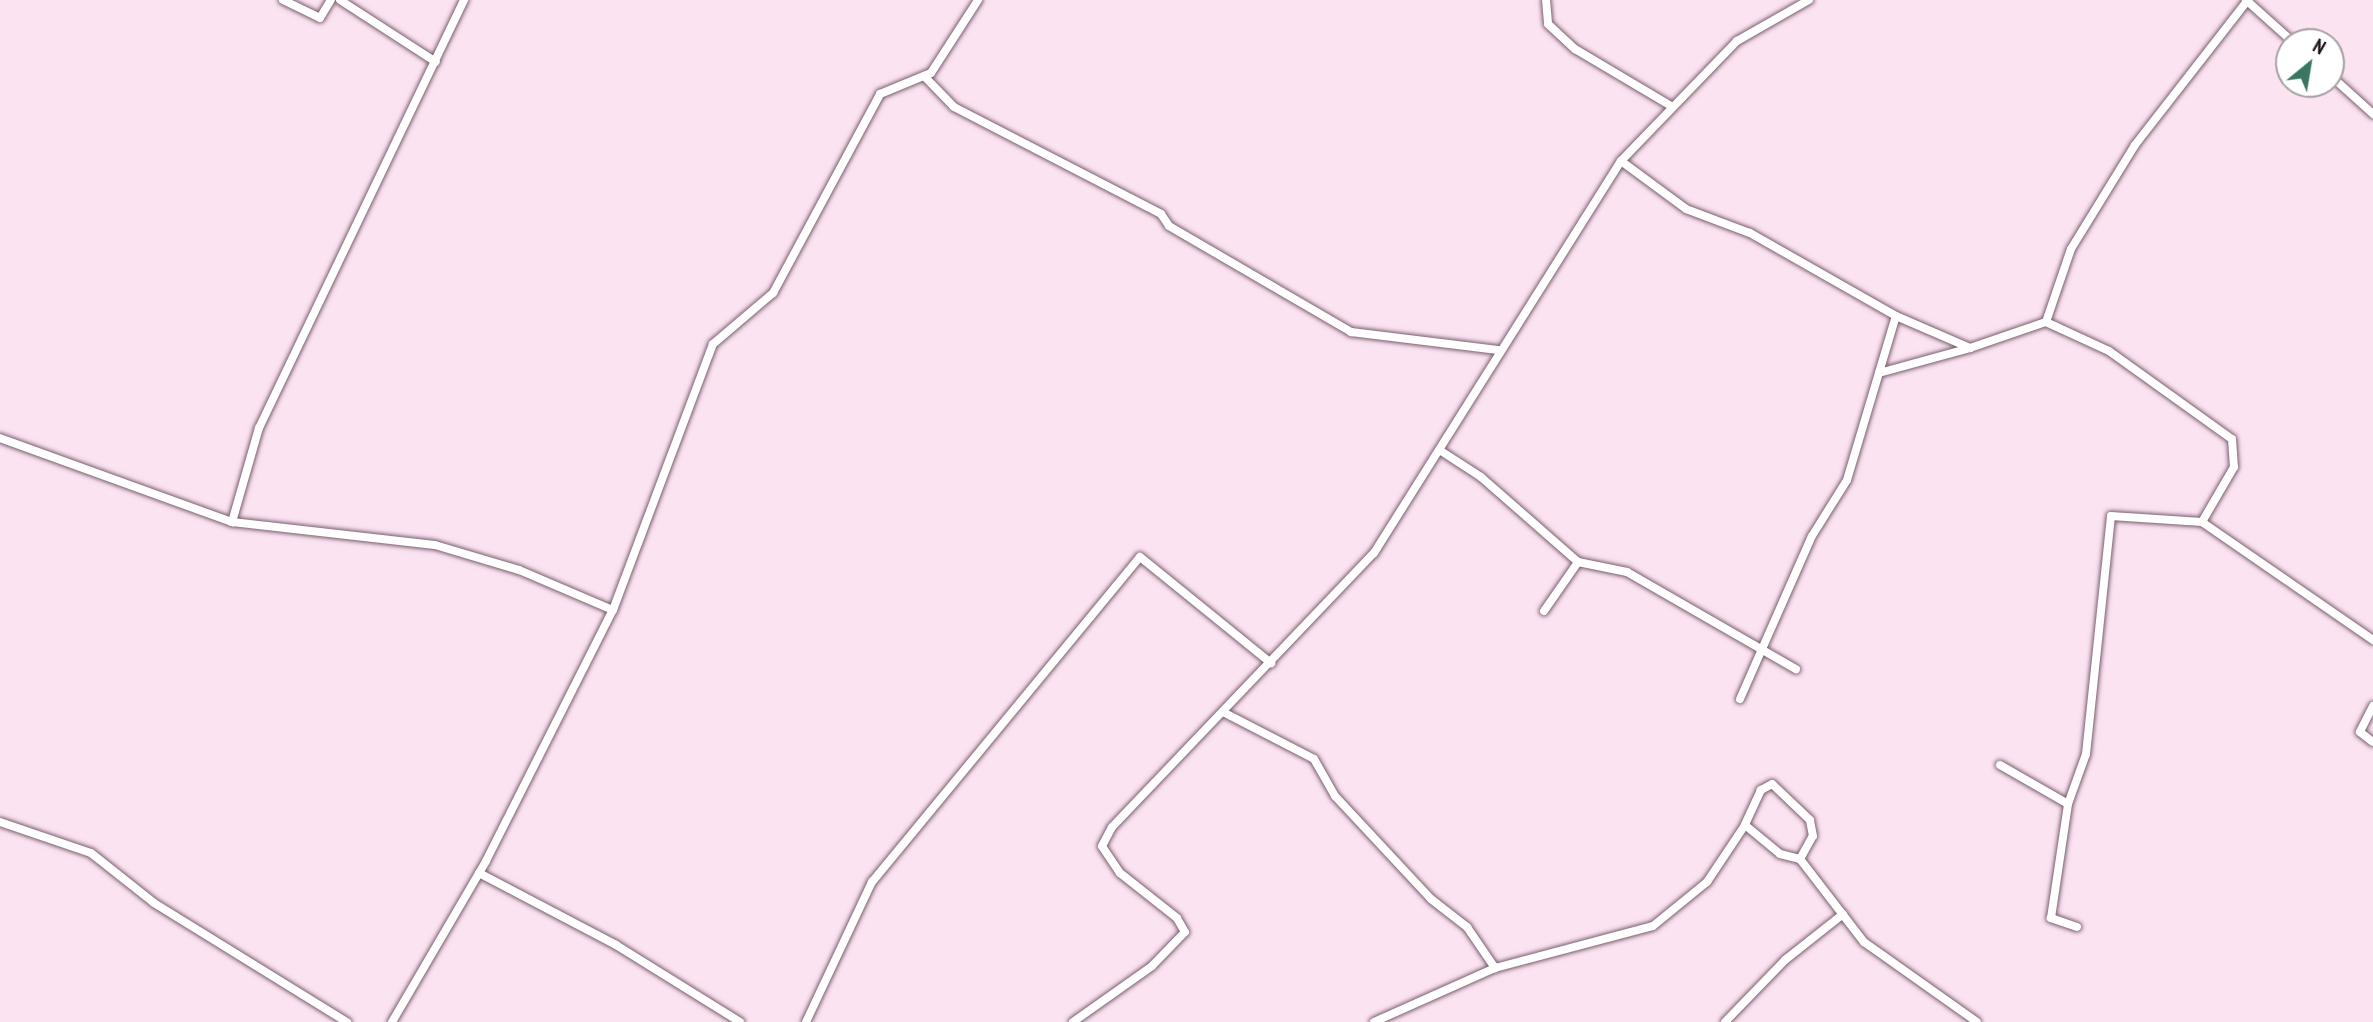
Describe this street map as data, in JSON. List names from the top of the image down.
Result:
{
  "north": "top right"
}
